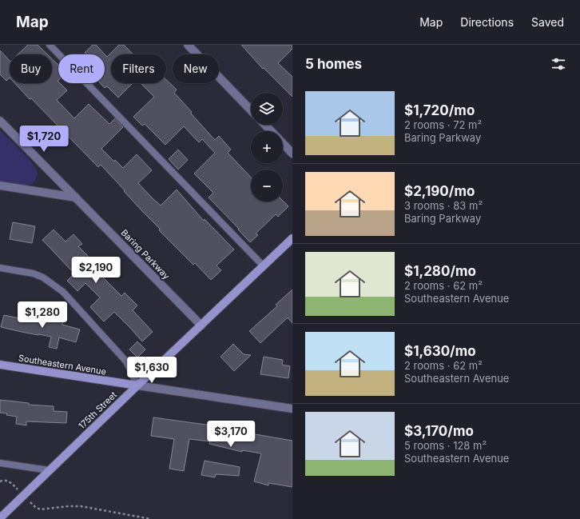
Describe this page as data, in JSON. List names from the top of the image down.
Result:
{
  "streets": {
    "street": ["Baring Parkway", "Southeastern Avenue", "175th Street"]
  },
  "crossings": [
    ["Baring Parkway", "175th Street"],
    ["Southeastern Avenue", "175th Street"]
  ],
  "page": {
    "header": "Map",
    "nav": ["Map", "Directions", "Saved"],
    "heading": "5 homes",
    "chip": [
      "Buy",
      "Rent",
      "Filters",
      "New"
    ],
    "list": [
      {
        "name": "$1,720/mo",
        "note": "2 rooms · 72 m² · Baring Parkway"
      },
      {
        "name": "$2,190/mo",
        "note": "3 rooms · 83 m² · Baring Parkway"
      },
      {
        "name": "$1,280/mo",
        "note": "2 rooms · 62 m² · Southeastern Avenue"
      },
      {
        "name": "$1,630/mo",
        "note": "2 rooms · 62 m² · Southeastern Avenue"
      },
      {
        "name": "$3,170/mo",
        "note": "5 rooms · 128 m² · Southeastern Avenue"
      }
    ],
    "map_buttons": ["+", "−"],
    "price": [
      "$1,720",
      "$2,190",
      "$1,280",
      "$1,630",
      "$3,170"
    ]
  }
}
